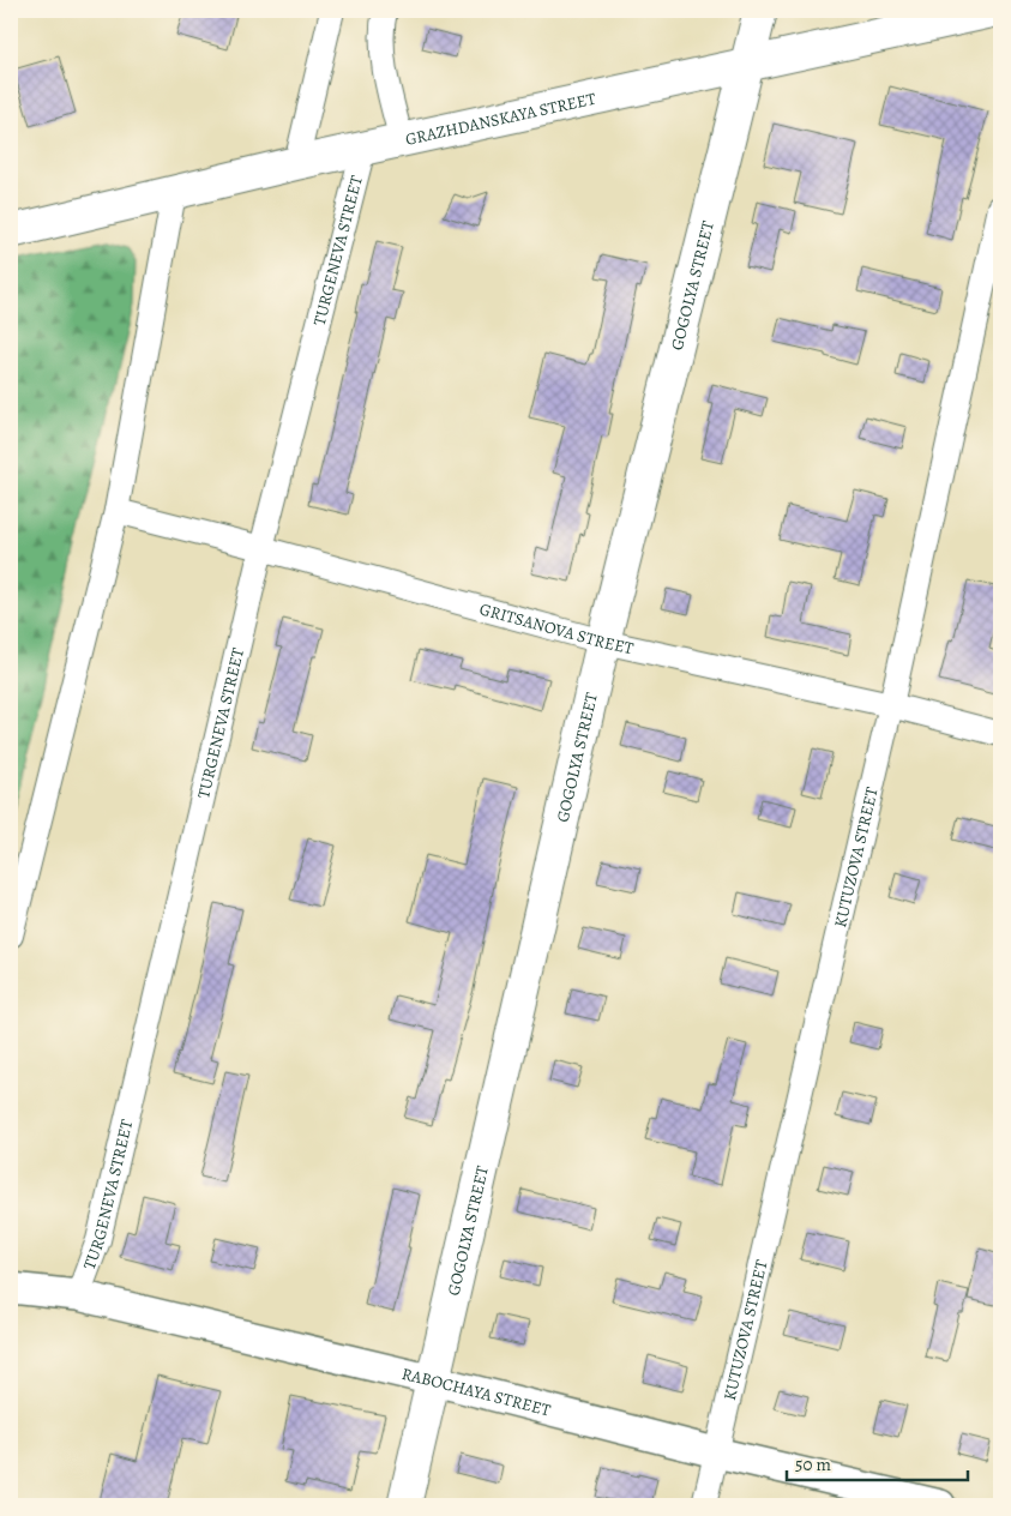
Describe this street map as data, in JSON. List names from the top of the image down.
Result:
{
  "streets": {
    "main road": ["GRAZHDANSKAYA STREET", "GOGOLYA STREET"],
    "street": [
      "TURGENEVA STREET",
      "GRITSANOVA STREET",
      "KUTUZOVA STREET",
      "RABOCHAYA STREET"
    ]
  },
  "crossings": [
    ["GRAZHDANSKAYA STREET", "TURGENEVA STREET"],
    ["GRAZHDANSKAYA STREET", "GOGOLYA STREET"],
    ["TURGENEVA STREET", "GRITSANOVA STREET"],
    ["TURGENEVA STREET", "RABOCHAYA STREET"],
    ["GOGOLYA STREET", "GRITSANOVA STREET"],
    ["GOGOLYA STREET", "RABOCHAYA STREET"],
    ["GRITSANOVA STREET", "KUTUZOVA STREET"],
    ["KUTUZOVA STREET", "RABOCHAYA STREET"]
  ],
  "scale_bar": "50 m"
}
